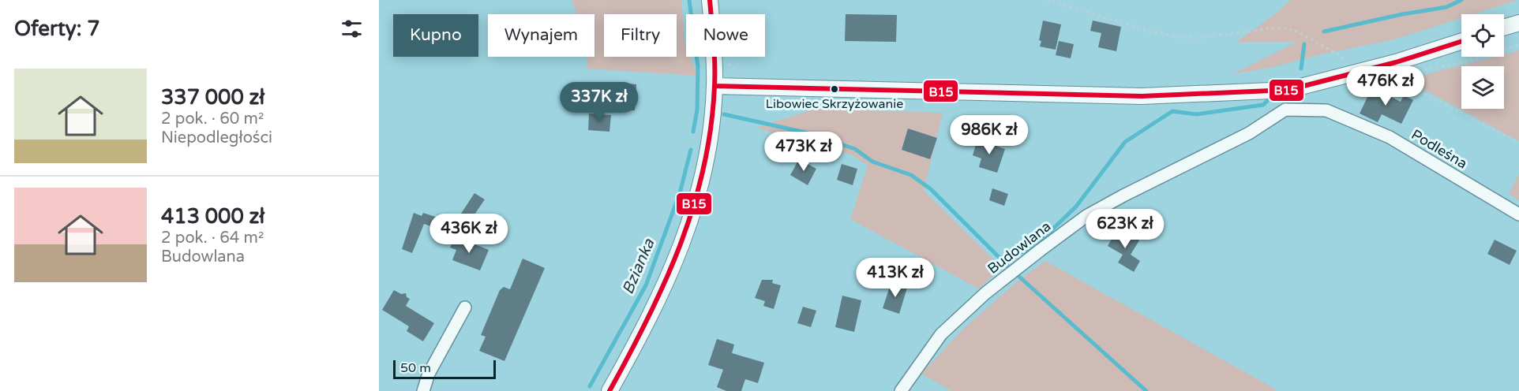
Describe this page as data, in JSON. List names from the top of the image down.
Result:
{
  "streets": {
    "street": ["Podleśna", "Budowlana"]
  },
  "crossings": [
    ["Podleśna", "Budowlana"]
  ],
  "water": ["Bzianka"],
  "places": ["Libowiec Skrzyżowanie"],
  "lines": ["transit line B15"],
  "scale_bar": "50 m",
  "page": {
    "heading": "Oferty: 7",
    "chip": [
      "Kupno",
      "Wynajem",
      "Filtry",
      "Nowe"
    ],
    "list": [
      {
        "name": "337 000 zł",
        "note": "2 pok. · 60 m² · Niepodległości"
      },
      {
        "name": "413 000 zł",
        "note": "2 pok. · 64 m² · Budowlana"
      }
    ],
    "price": [
      "476K zł",
      "337K zł",
      "986K zł",
      "473K zł",
      "623K zł",
      "436K zł",
      "413K zł"
    ],
    "scale": "50 m"
  }
}
